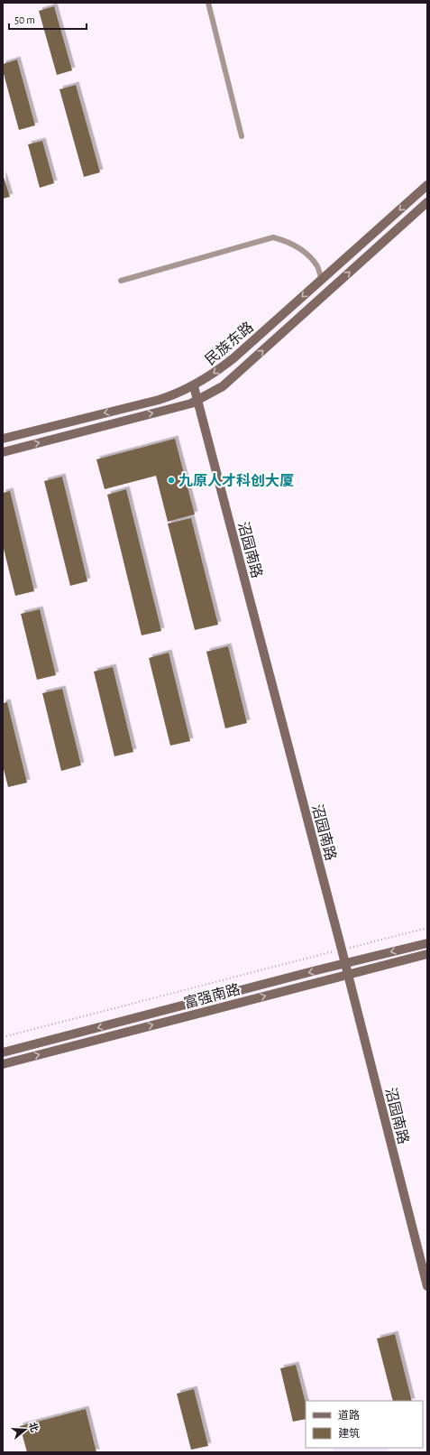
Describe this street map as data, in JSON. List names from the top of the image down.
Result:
{
  "streets": {
    "main road": ["民族东路", "沼园南路", "富强南路"]
  },
  "crossings": [
    ["民族东路", "沼园南路"],
    ["沼园南路", "富强南路"]
  ],
  "places": ["九原人才科创大厦"],
  "legend": ["道路", "建筑"],
  "scale_bar": "50 m",
  "north": "right"
}
